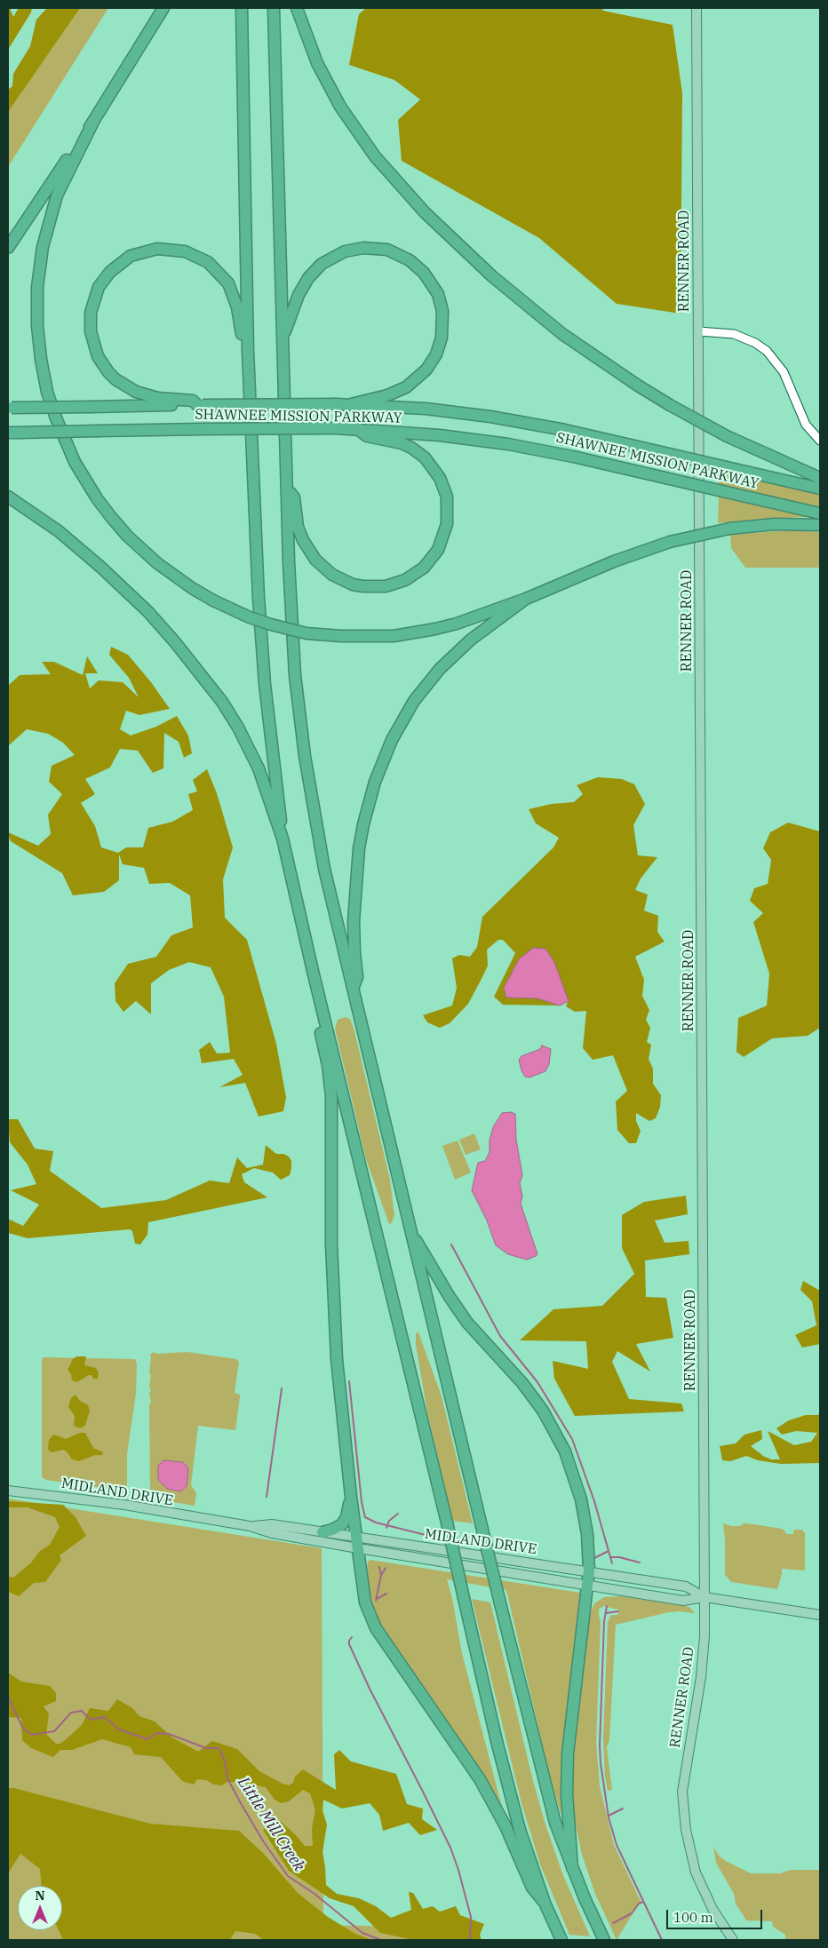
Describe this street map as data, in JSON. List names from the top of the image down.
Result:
{
  "streets": {
    "highway": ["SHAWNEE MISSION PARKWAY"],
    "main road": ["RENNER ROAD", "MIDLAND DRIVE"]
  },
  "crossings": [
    ["RENNER ROAD", "MIDLAND DRIVE"]
  ],
  "water": ["Little Mill Creek"],
  "scale_bar": "100 m",
  "north": "top"
}
